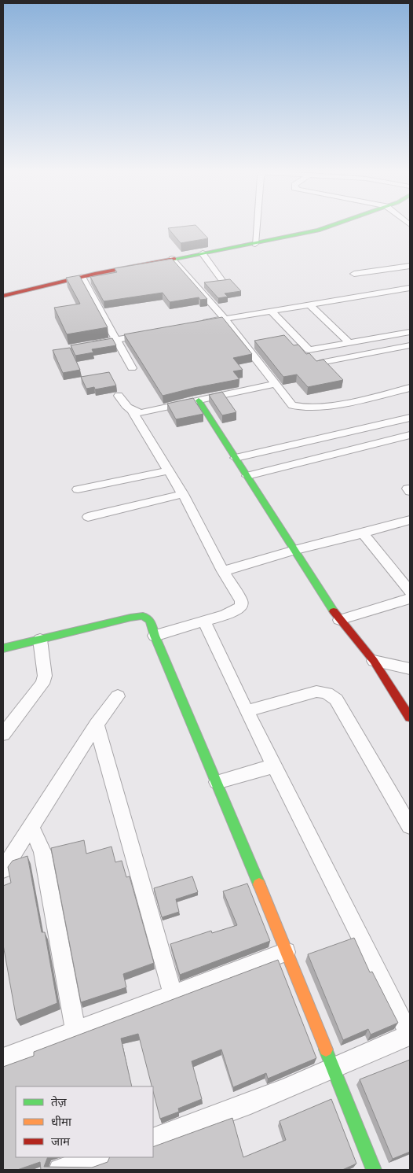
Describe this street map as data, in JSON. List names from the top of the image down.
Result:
{
  "legend": ["तेज़", "धीमा", "जाम"]
}
